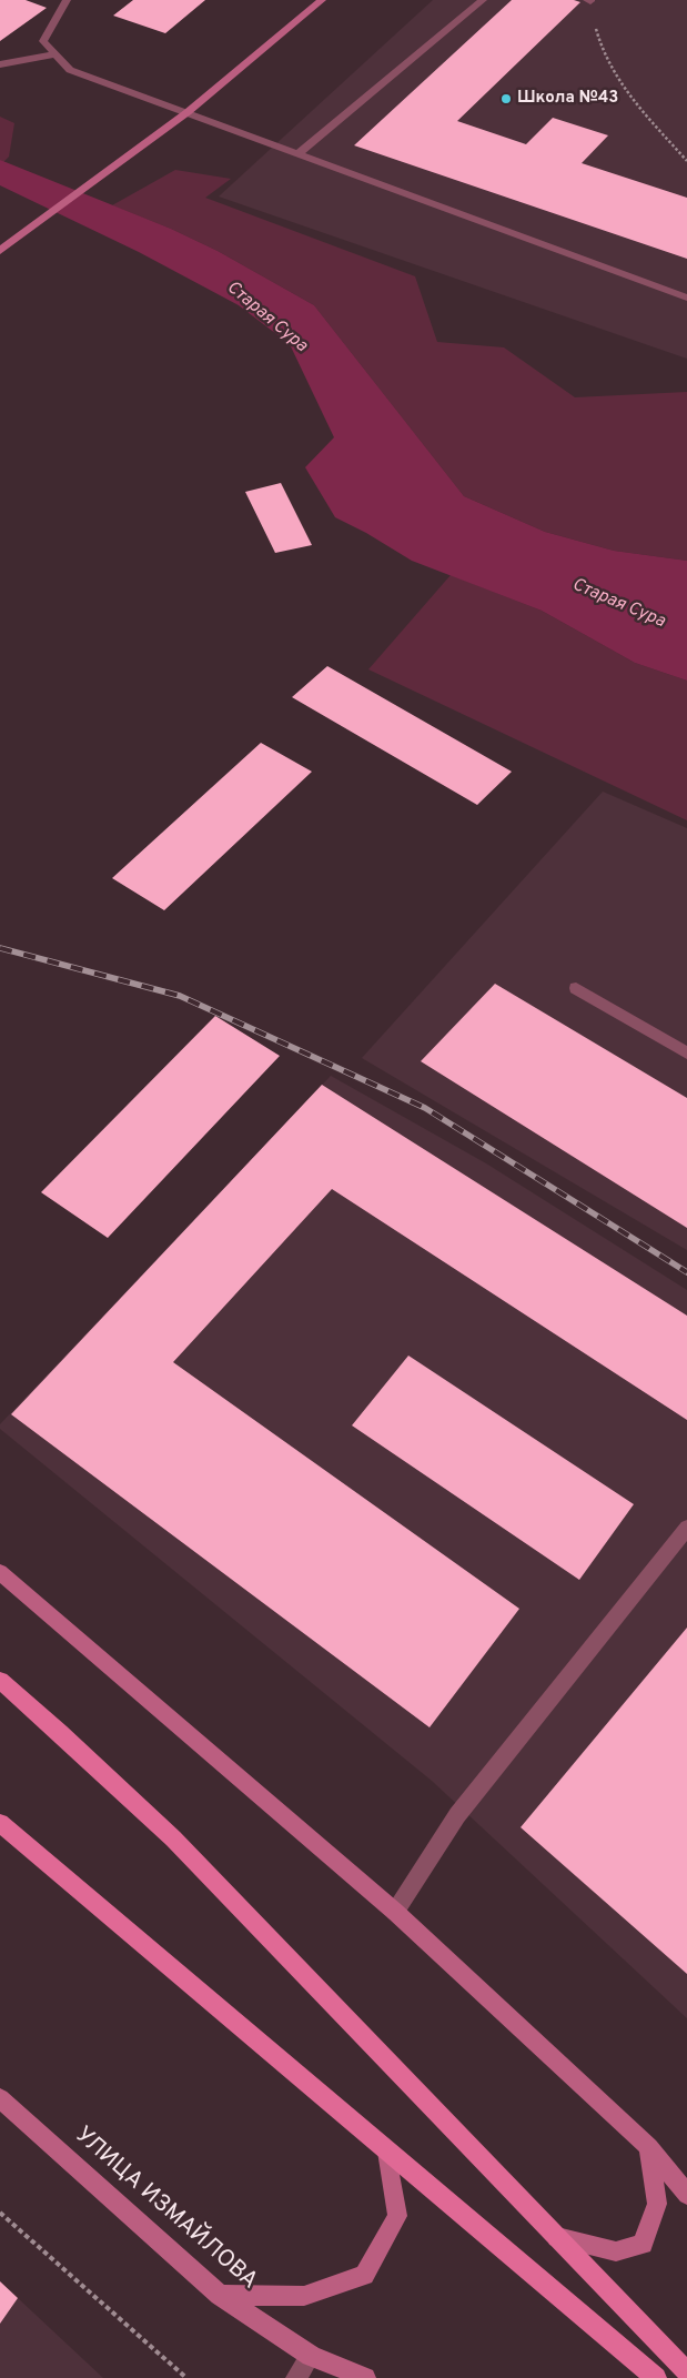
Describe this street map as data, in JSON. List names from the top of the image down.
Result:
{
  "streets": {
    "main road": ["УЛИЦА ИЗМАЙЛОВА"]
  },
  "water": ["Старая Сура"],
  "places": ["Школа №43"]
}
